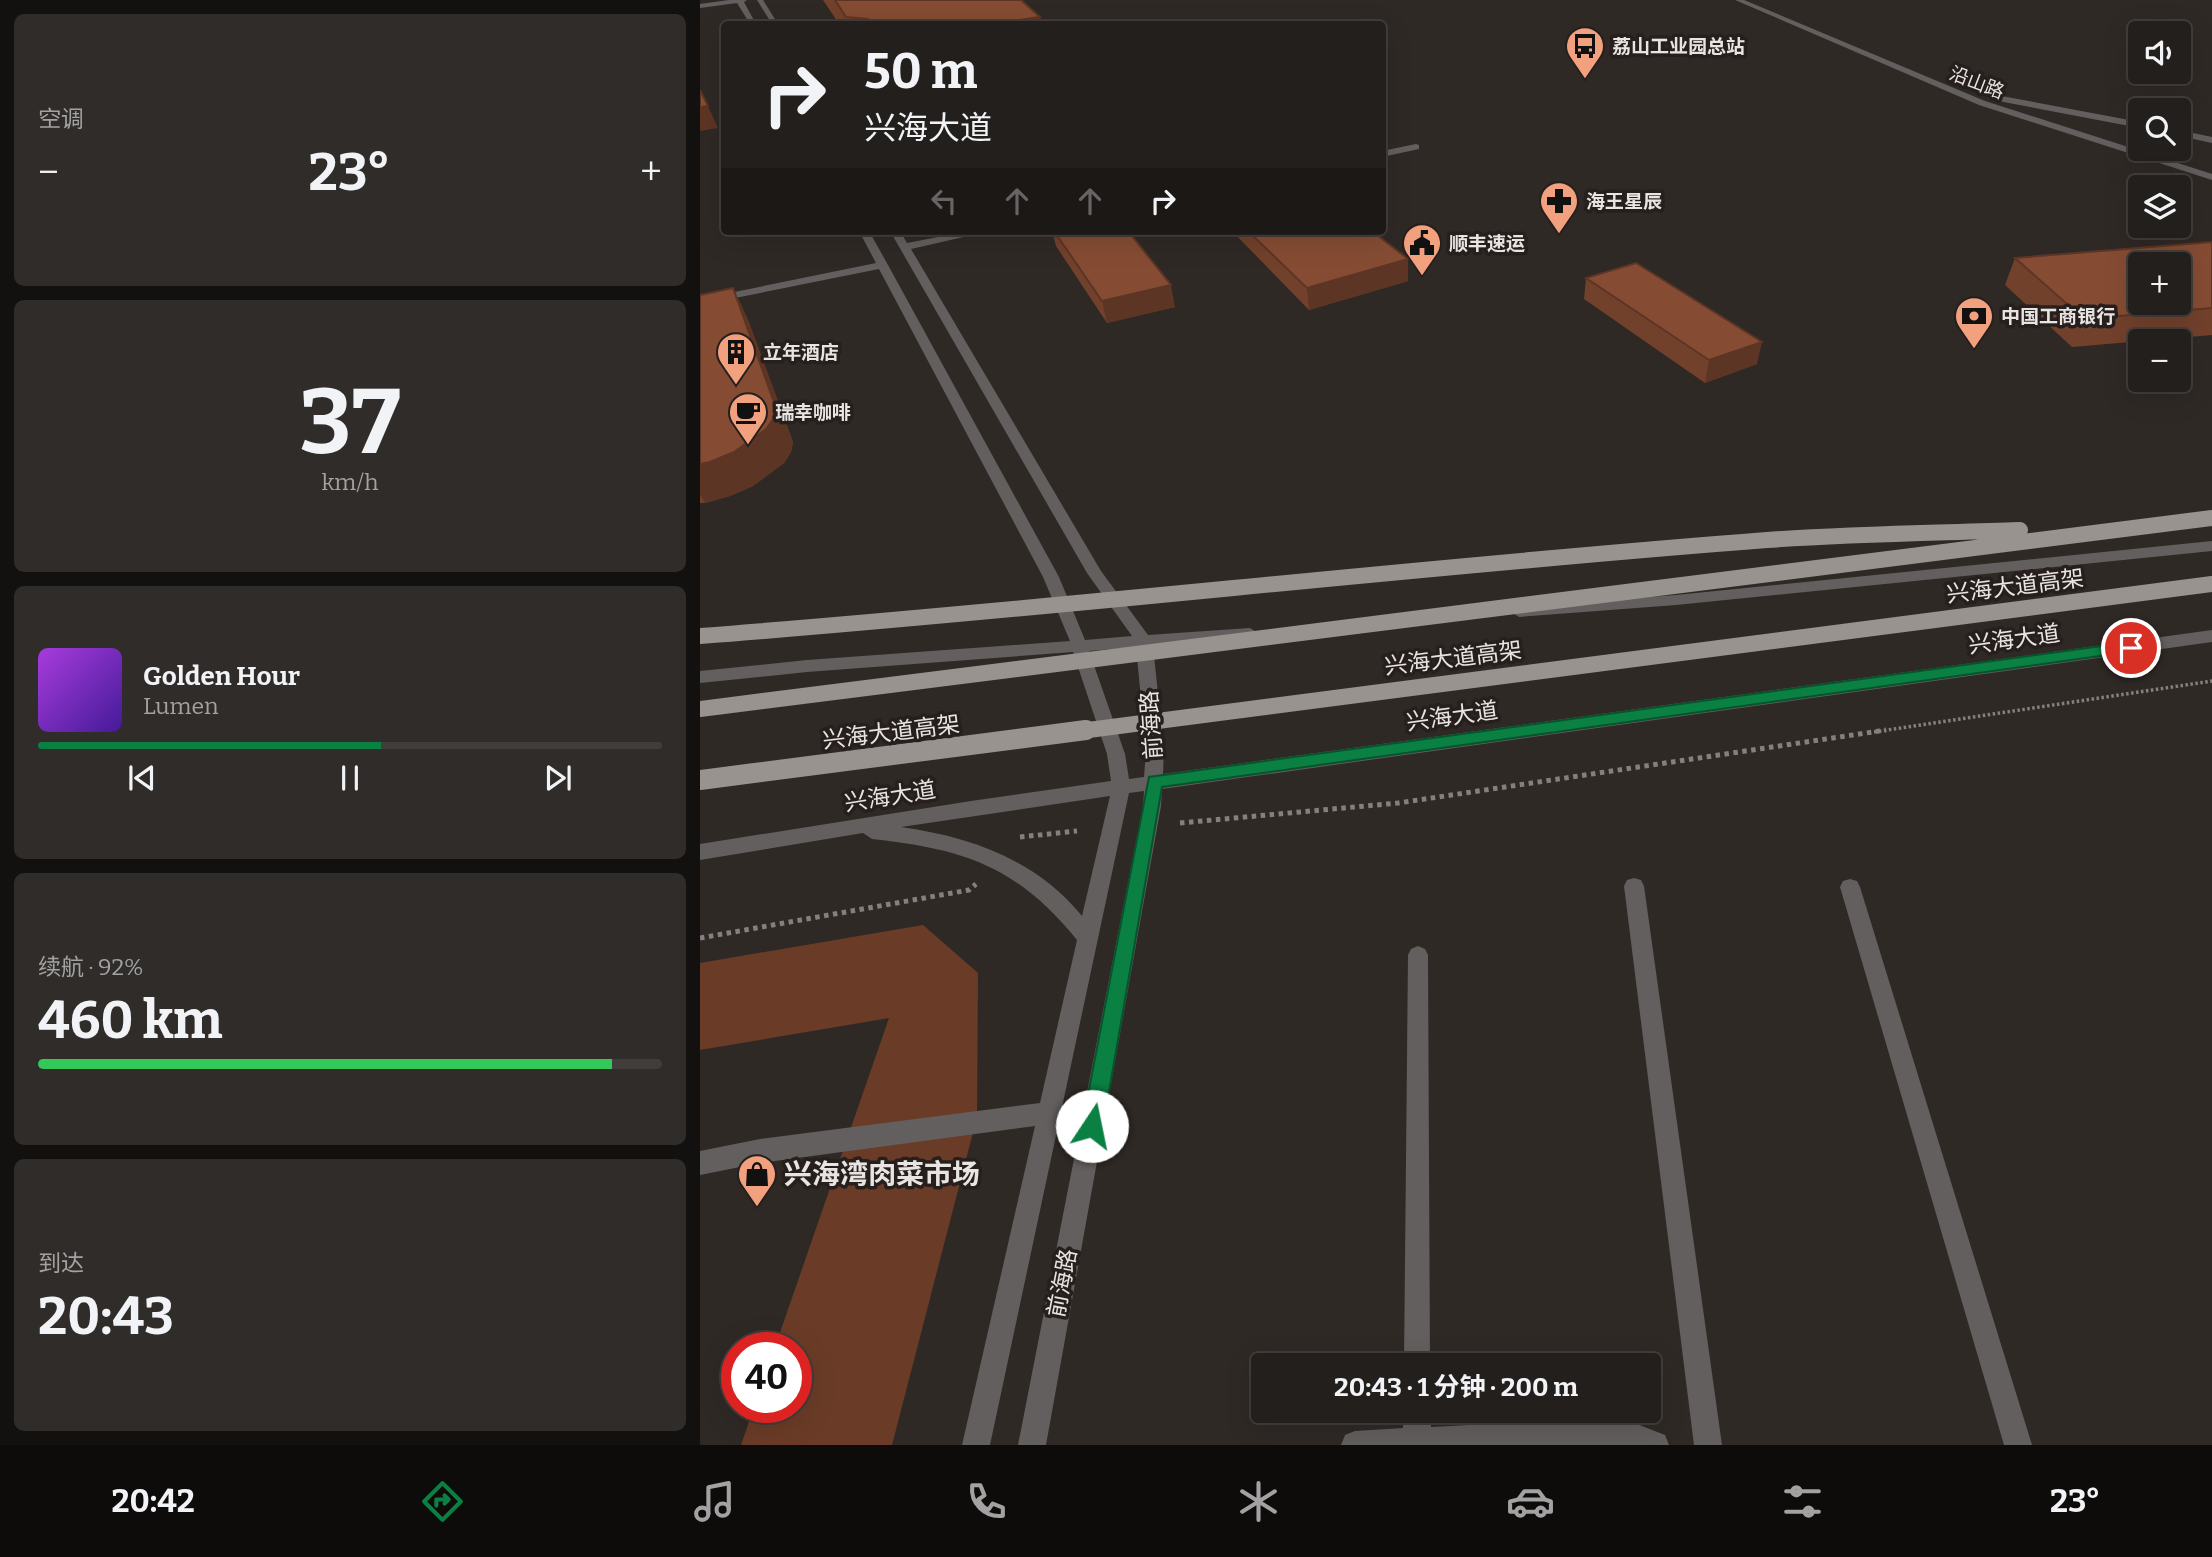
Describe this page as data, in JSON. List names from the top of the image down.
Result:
{
  "streets": {
    "main road": ["兴海大道高架"],
    "street": ["沿山路", "兴海大道", "前海路"]
  },
  "crossings": [
    ["兴海大道", "前海路"]
  ],
  "places": {
    "bus stop": ["荔山工业园总站"],
    "pharmacy": ["海王星辰"],
    "public building": ["顺丰速运"],
    "bank": ["中国工商银行"],
    "building": ["立年酒店"],
    "cafe": ["瑞幸咖啡"],
    "shop": ["兴海湾肉菜市场"]
  },
  "page": {
    "tile": [
      "空调",
      ["37", "km/h"],
      ["续航 · 92%", "460 km"],
      ["到达", "20:43"]
    ],
    "map_buttons": ["+", "−"],
    "turn": ["50 m", "兴海大道"],
    "heat": ["−", "23°", "+"],
    "song": ["Golden Hour", "Lumen"],
    "limit": "40",
    "trip": "20:43 · 1 分钟 · 200 m",
    "tabs": ["20:42", "23°"]
  }
}
